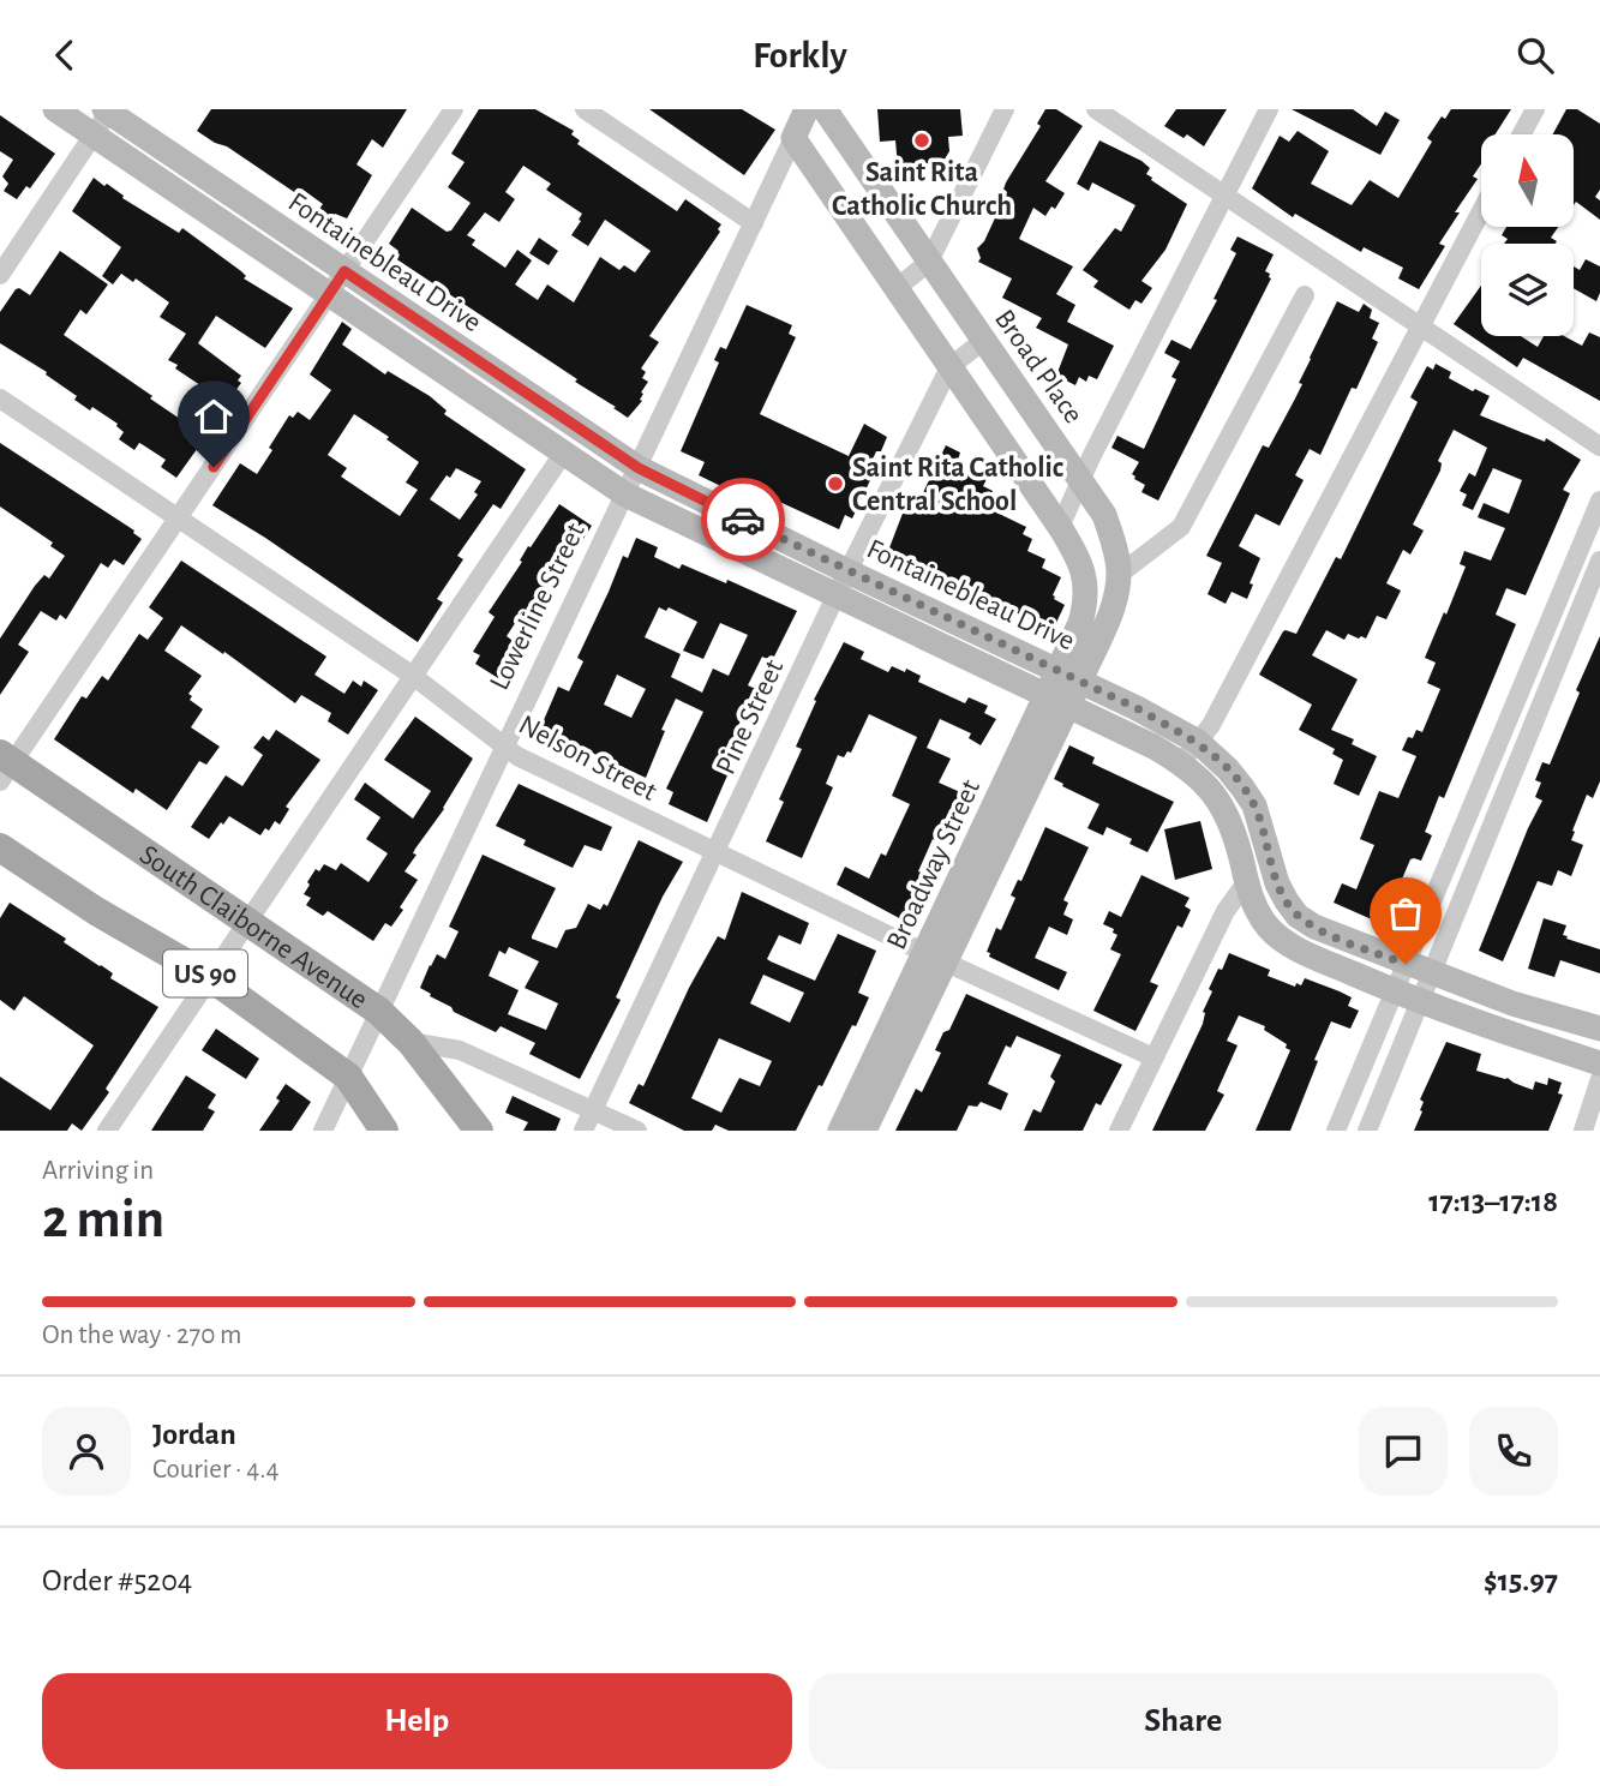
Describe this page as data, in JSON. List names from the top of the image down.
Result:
{
  "streets": {
    "main road": ["South Claiborne Avenue", "US 90"],
    "street": [
      "Fontainebleau Drive",
      "Broad Place",
      "Lowerline Street",
      "Pine Street",
      "Nelson Street",
      "Broadway Street"
    ]
  },
  "crossings": [
    ["Fontainebleau Drive", "Broad Place"],
    ["Fontainebleau Drive", "Lowerline Street"],
    ["Fontainebleau Drive", "Pine Street"],
    ["Fontainebleau Drive", "Broadway Street"],
    ["Broad Place", "Pine Street"],
    ["Broad Place", "Broadway Street"],
    ["Lowerline Street", "Nelson Street"],
    ["Lowerline Street", "South Claiborne Avenue"],
    ["Lowerline Street", "US 90"],
    ["Pine Street", "Nelson Street"],
    ["Nelson Street", "Broadway Street"]
  ],
  "places": ["Saint Rita Catholic Church", "Saint Rita Catholic Central School"],
  "north": "top",
  "page": {
    "header": "Forkly",
    "heading": ["2 min", "Arriving in", "17:13–17:18"],
    "panel": [
      "Jordan",
      "Courier · 4.4",
      "Order #5204",
      "$15.97"
    ],
    "bar": "On the way · 270 m",
    "buttons": ["Help", "Share"]
  }
}
